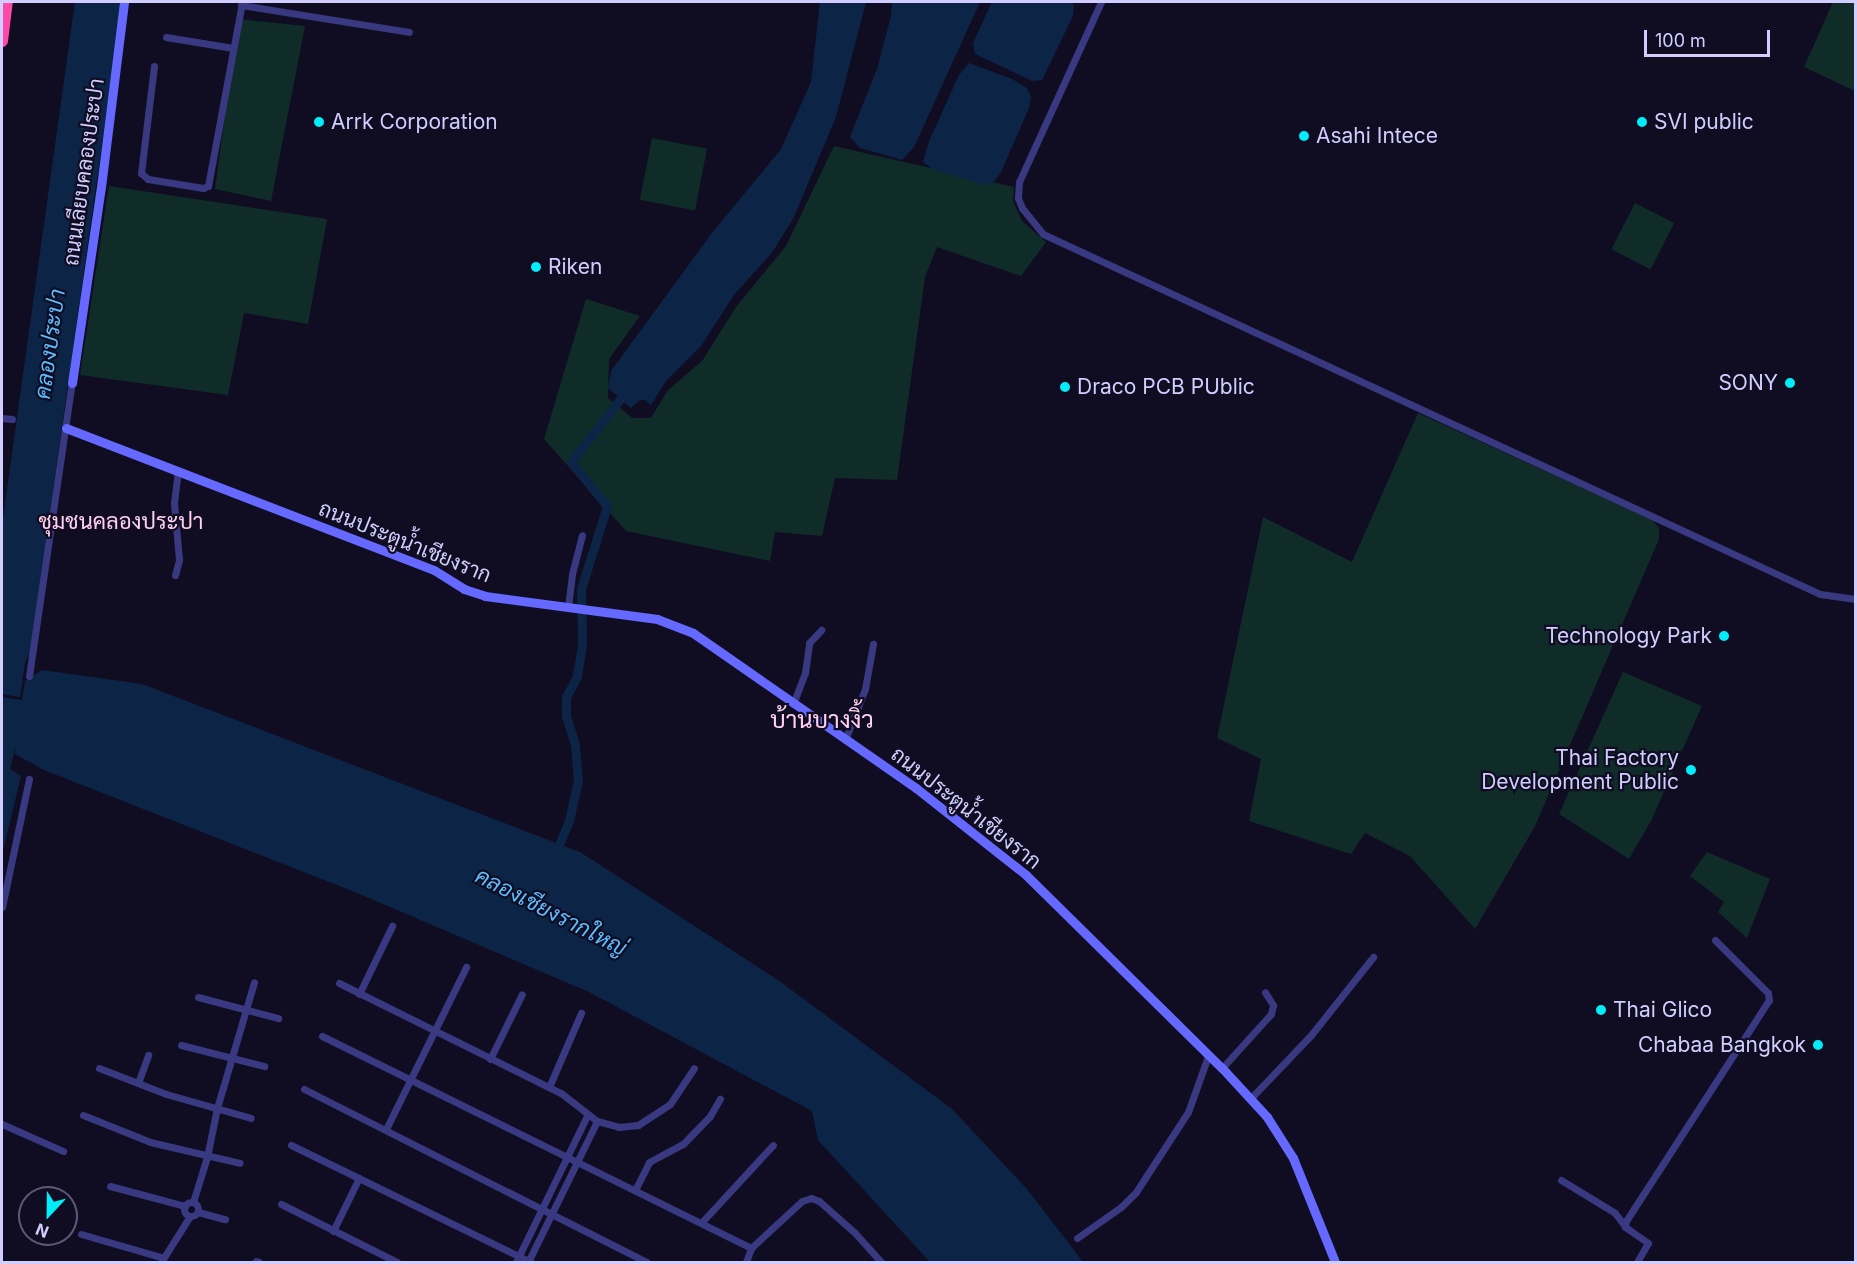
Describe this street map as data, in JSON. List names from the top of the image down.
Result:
{
  "streets": {
    "street": ["ถนนเลียบคลองประปา", "ถนนประตูน้ำเชียงราก"]
  },
  "districts": ["ชุมชนคลองประปา", "บ้านบางงิ้ว"],
  "water": ["คลองประปา", "คลองเชียงรากใหญ่"],
  "places": [
    "Arrk Corporation",
    "SVI public",
    "Asahi Intece",
    "Riken",
    "SONY",
    "Draco PCB PUblic",
    "Technology Park",
    "Thai Factory Development Public",
    "Thai Glico",
    "Chabaa Bangkok"
  ],
  "scale_bar": "100 m",
  "north": "bottom"
}
